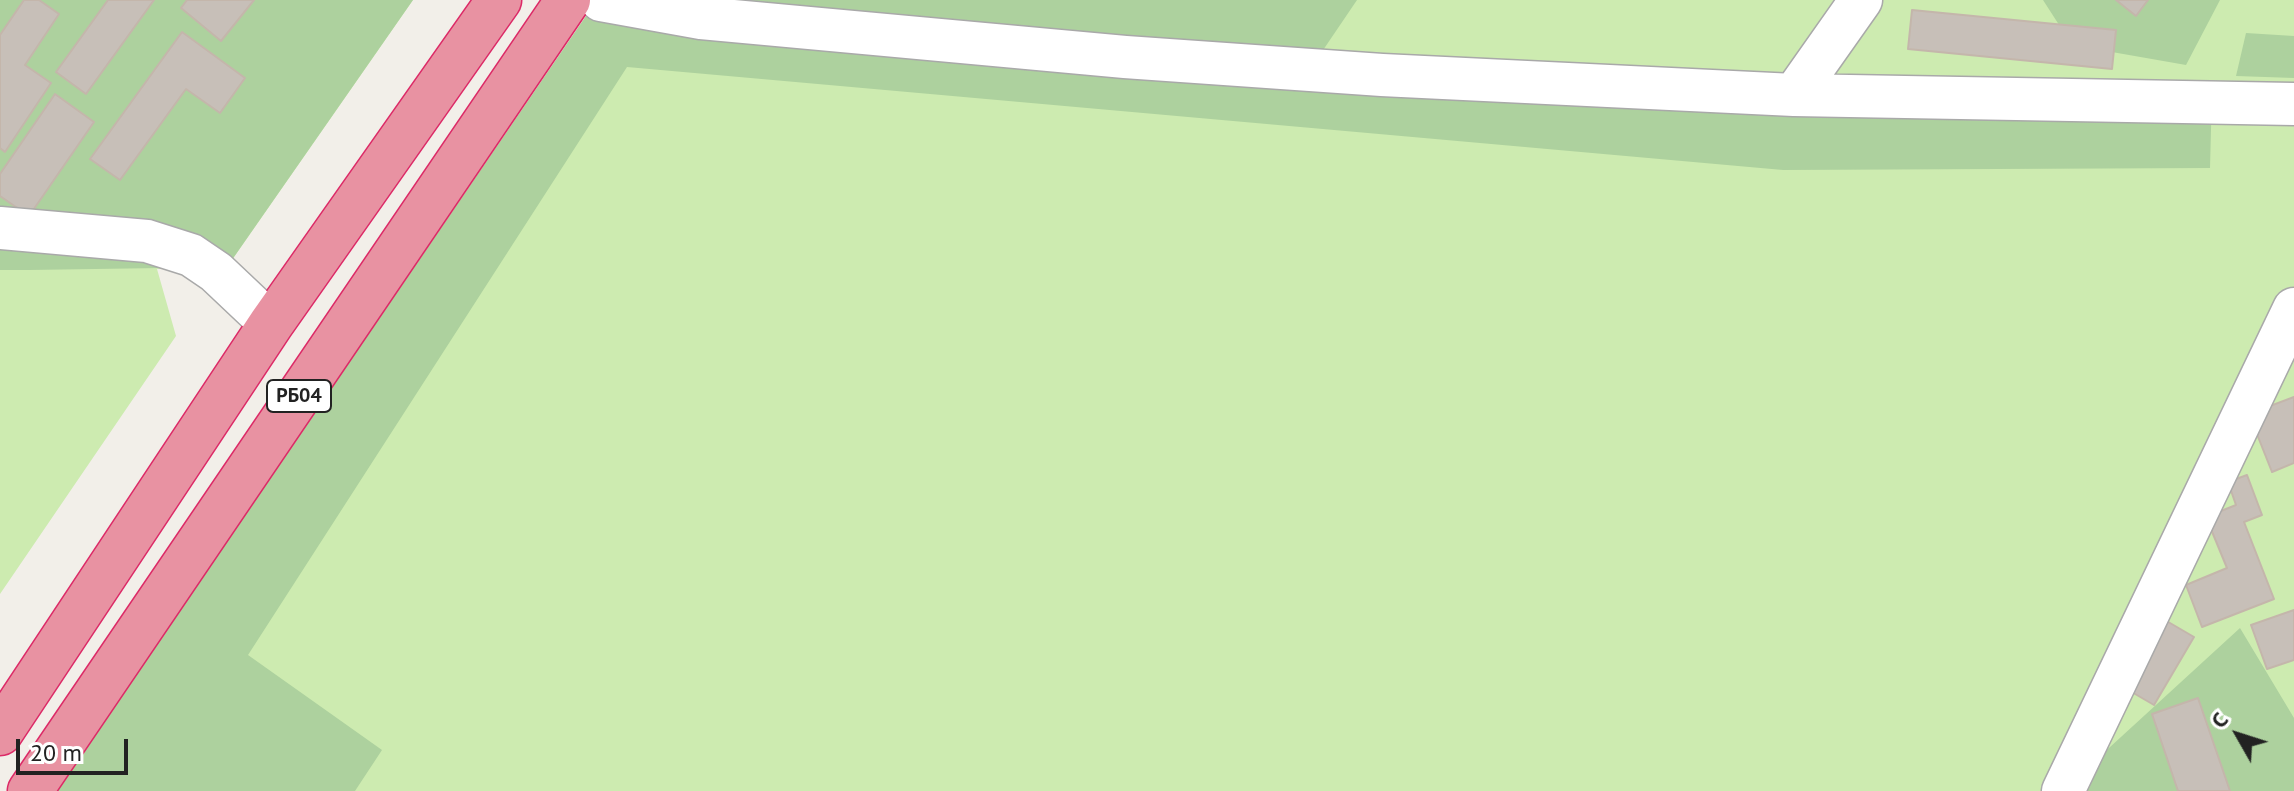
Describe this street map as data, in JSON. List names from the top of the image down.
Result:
{
  "streets": {
    "highway": ["РБ04"]
  },
  "scale_bar": "20 m",
  "north": "top left"
}
